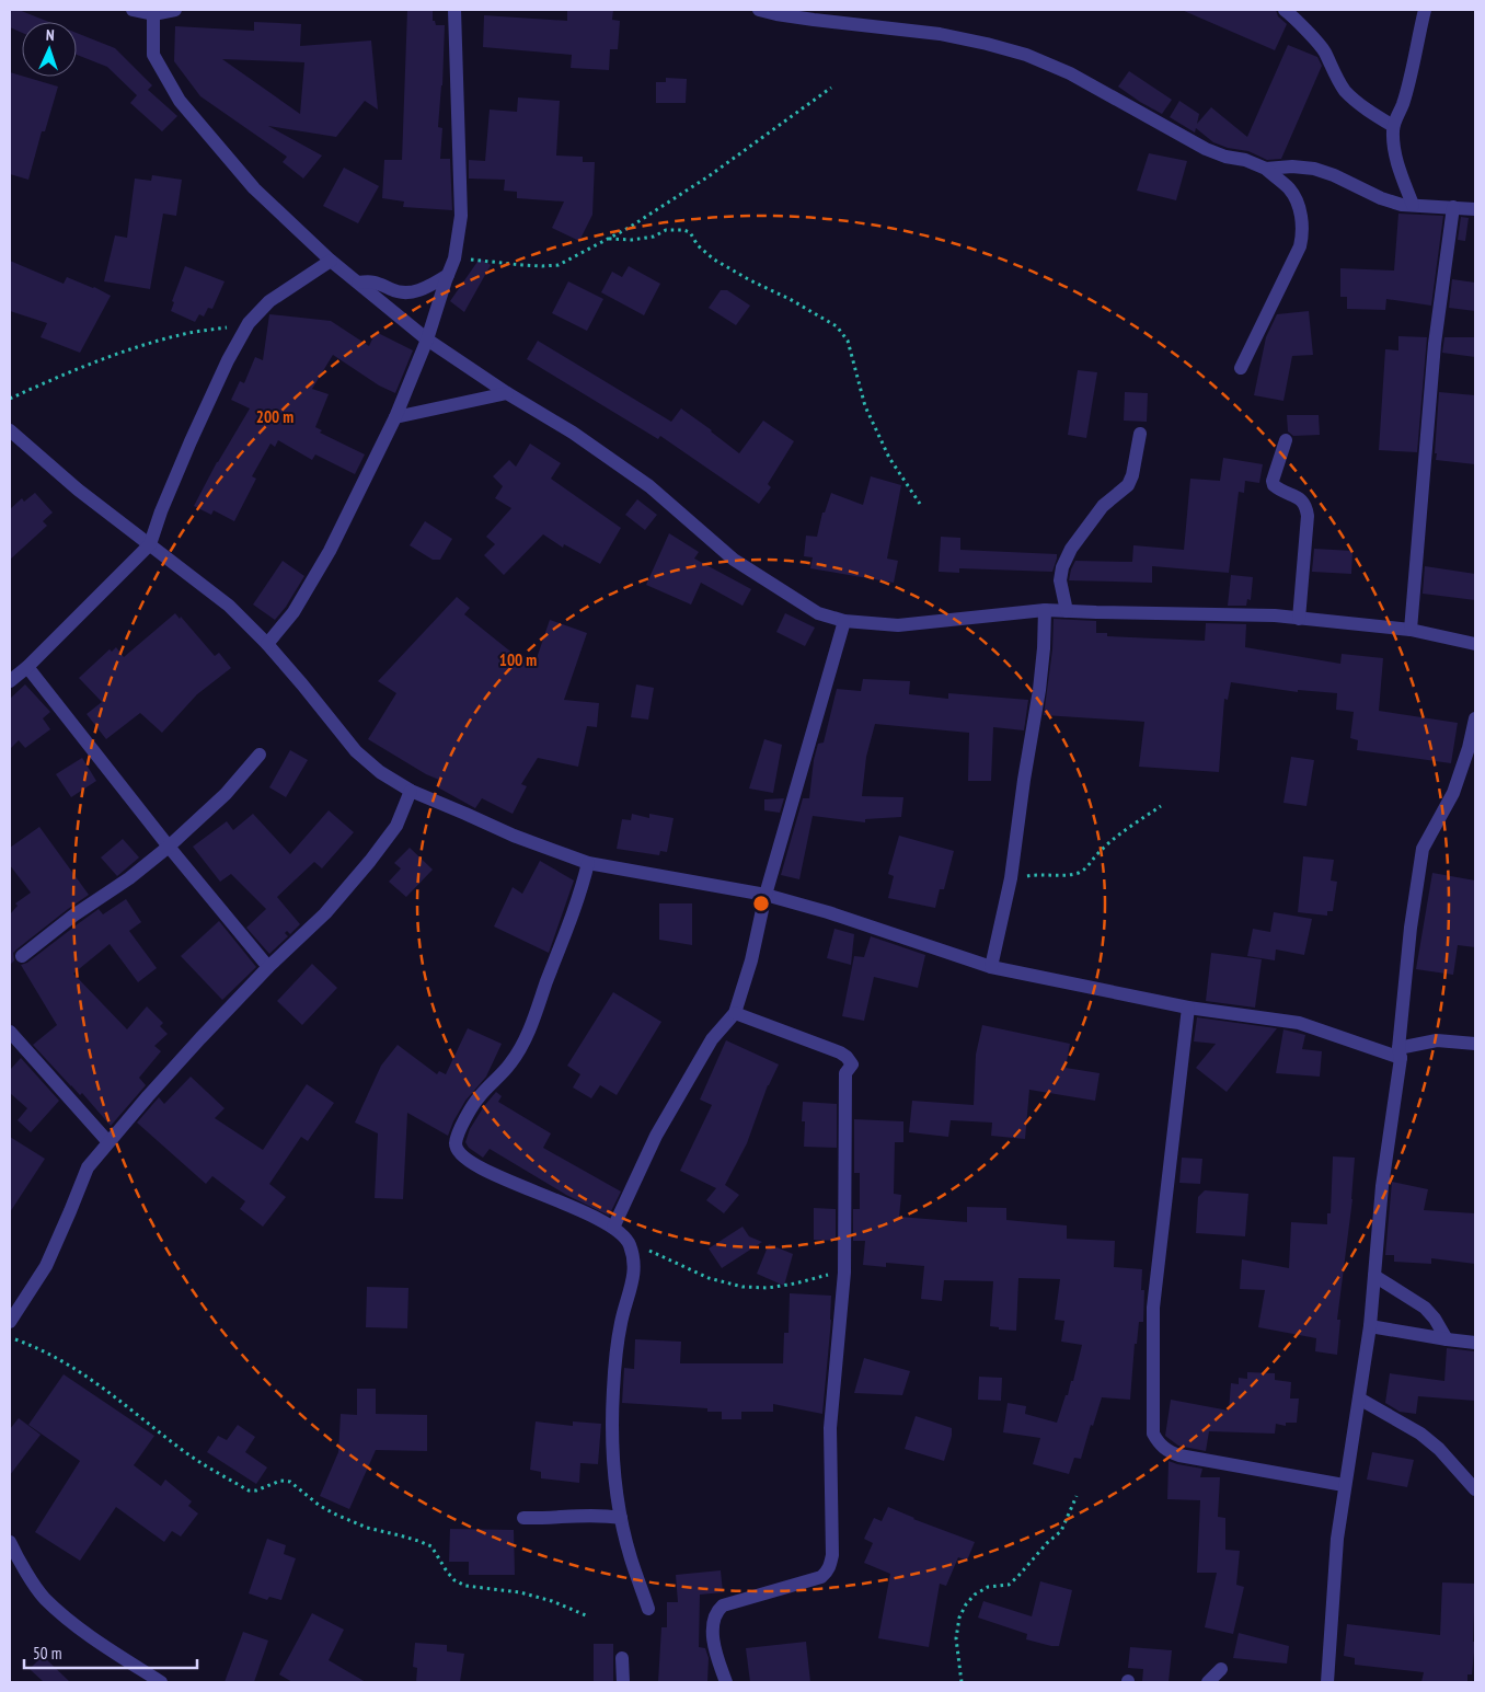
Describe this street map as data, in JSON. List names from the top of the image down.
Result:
{
  "scale_bar": "50 m",
  "north": "top",
  "rings": ["200 m", "100 m"]
}
